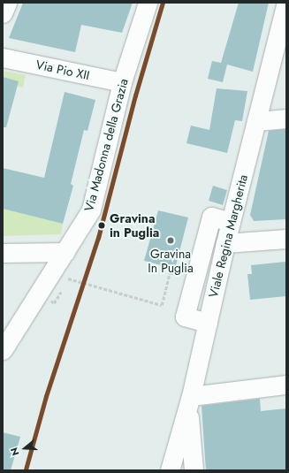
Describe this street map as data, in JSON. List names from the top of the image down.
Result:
{
  "streets": {
    "street": ["Via Pio XII", "Via Madonna della Grazia", "Viale Regina Margherita"]
  },
  "crossings": [
    ["Via Pio XII", "Via Madonna della Grazia"]
  ],
  "places": ["Gravina in Puglia", "Gravina In Puglia"],
  "north": "left"
}
